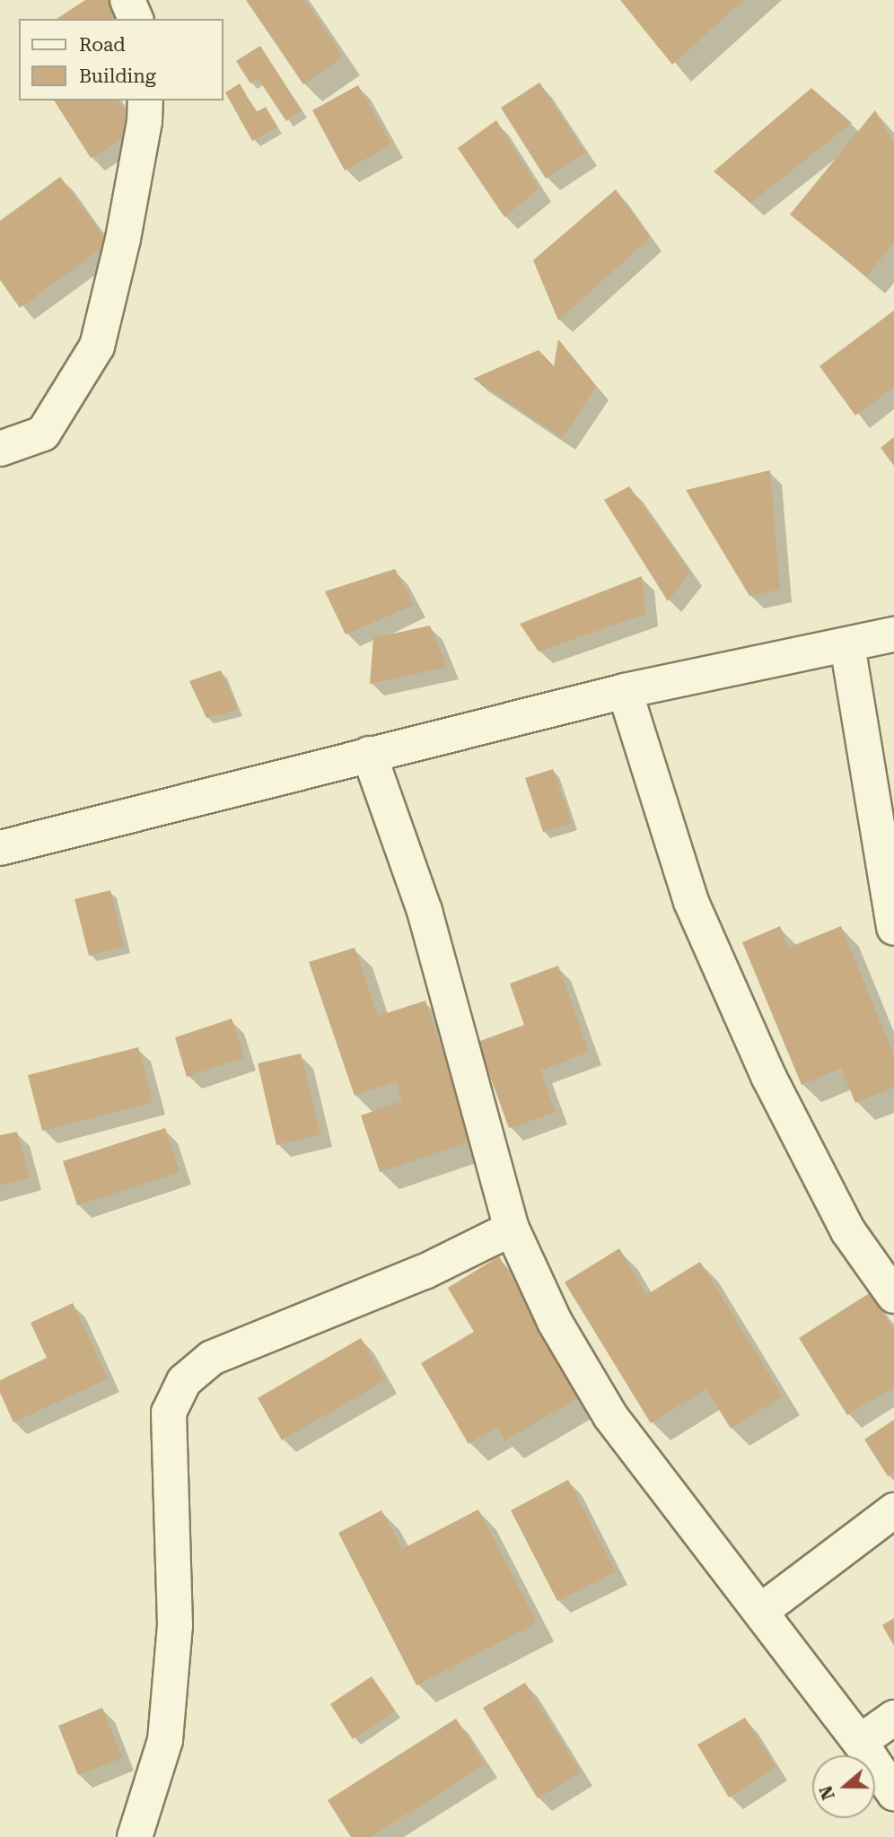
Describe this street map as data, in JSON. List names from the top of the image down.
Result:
{
  "legend": ["Road", "Building"],
  "north": "left"
}
